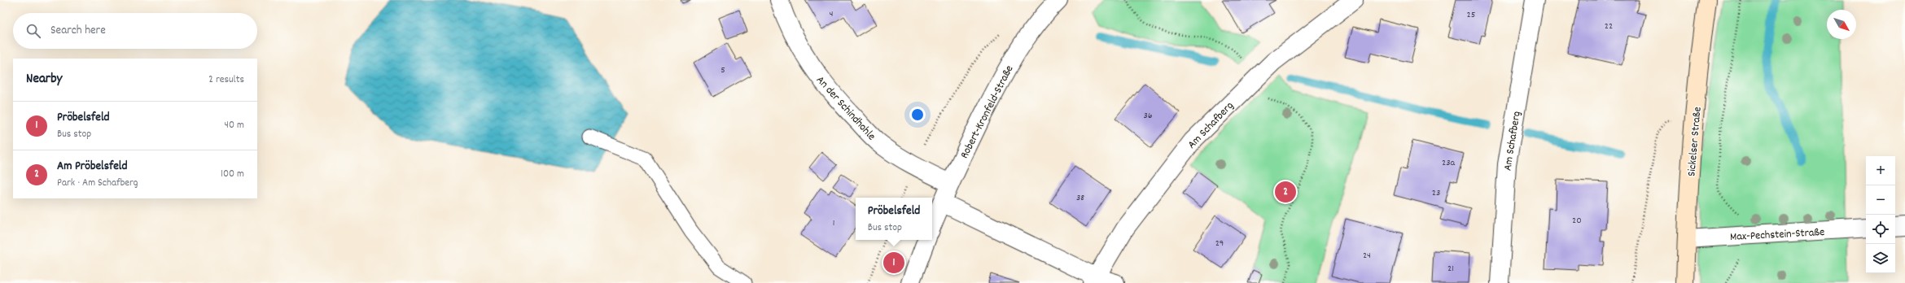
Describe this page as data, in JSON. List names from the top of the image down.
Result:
{
  "streets": {
    "main road": ["Sickelser Straße"],
    "street": [
      "An der Schindhohle",
      "Robert-Kronfeld-Straße",
      "Am Schafberg",
      "Max-Pechstein-Straße"
    ]
  },
  "crossings": [
    ["An der Schindhohle", "Robert-Kronfeld-Straße"],
    ["Sickelser Straße", "Max-Pechstein-Straße"]
  ],
  "house_numbers": [
    "4",
    "25",
    "22",
    "5",
    "36",
    "23a",
    "23",
    "38",
    "20",
    "1",
    "29",
    "24",
    "21"
  ],
  "north": "bottom right",
  "page": {
    "search": "Search here",
    "heading": ["Nearby", "2 results"],
    "list": [
      {
        "mark": "1",
        "name": "Pröbelsfeld",
        "note": "Bus stop",
        "value": "40 m"
      },
      {
        "mark": "2",
        "name": "Am Pröbelsfeld",
        "note": "Park · Am Schafberg",
        "value": "100 m"
      }
    ],
    "map_buttons": ["+", "−"],
    "pins": ["2", "1"],
    "popup": ["Pröbelsfeld", "Bus stop"]
  }
}
